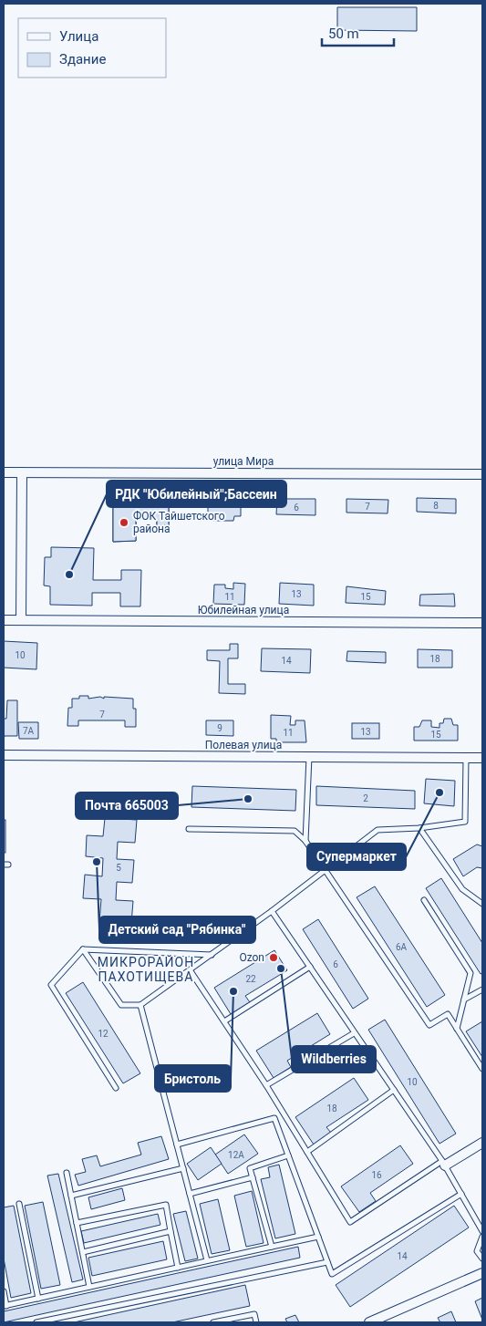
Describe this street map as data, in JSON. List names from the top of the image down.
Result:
{
  "streets": {
    "street": ["улица Мира", "Юбилейная улица", "Полевая улица"]
  },
  "districts": ["МИКРОРАЙОН ПАХОТИЩЕВА"],
  "places": [
    "ФОК Тайшетского района",
    "РДК \"Юбилейный\";Бассеин",
    "Супермаркет",
    "Почта 665003",
    "Детский сад \"Рябинка\"",
    "Ozon",
    "Wildberries",
    "Бристоль"
  ],
  "house_numbers": [
    "8",
    "7",
    "6",
    "13",
    "11",
    "15",
    "10",
    "18",
    "14",
    "7",
    "9",
    "7А",
    "13",
    "11",
    "15",
    "2",
    "5",
    "6А",
    "6",
    "22",
    "12",
    "10",
    "18",
    "12А",
    "16",
    "14"
  ],
  "legend": ["Улица", "Здание"],
  "scale_bar": "50 m"
}
